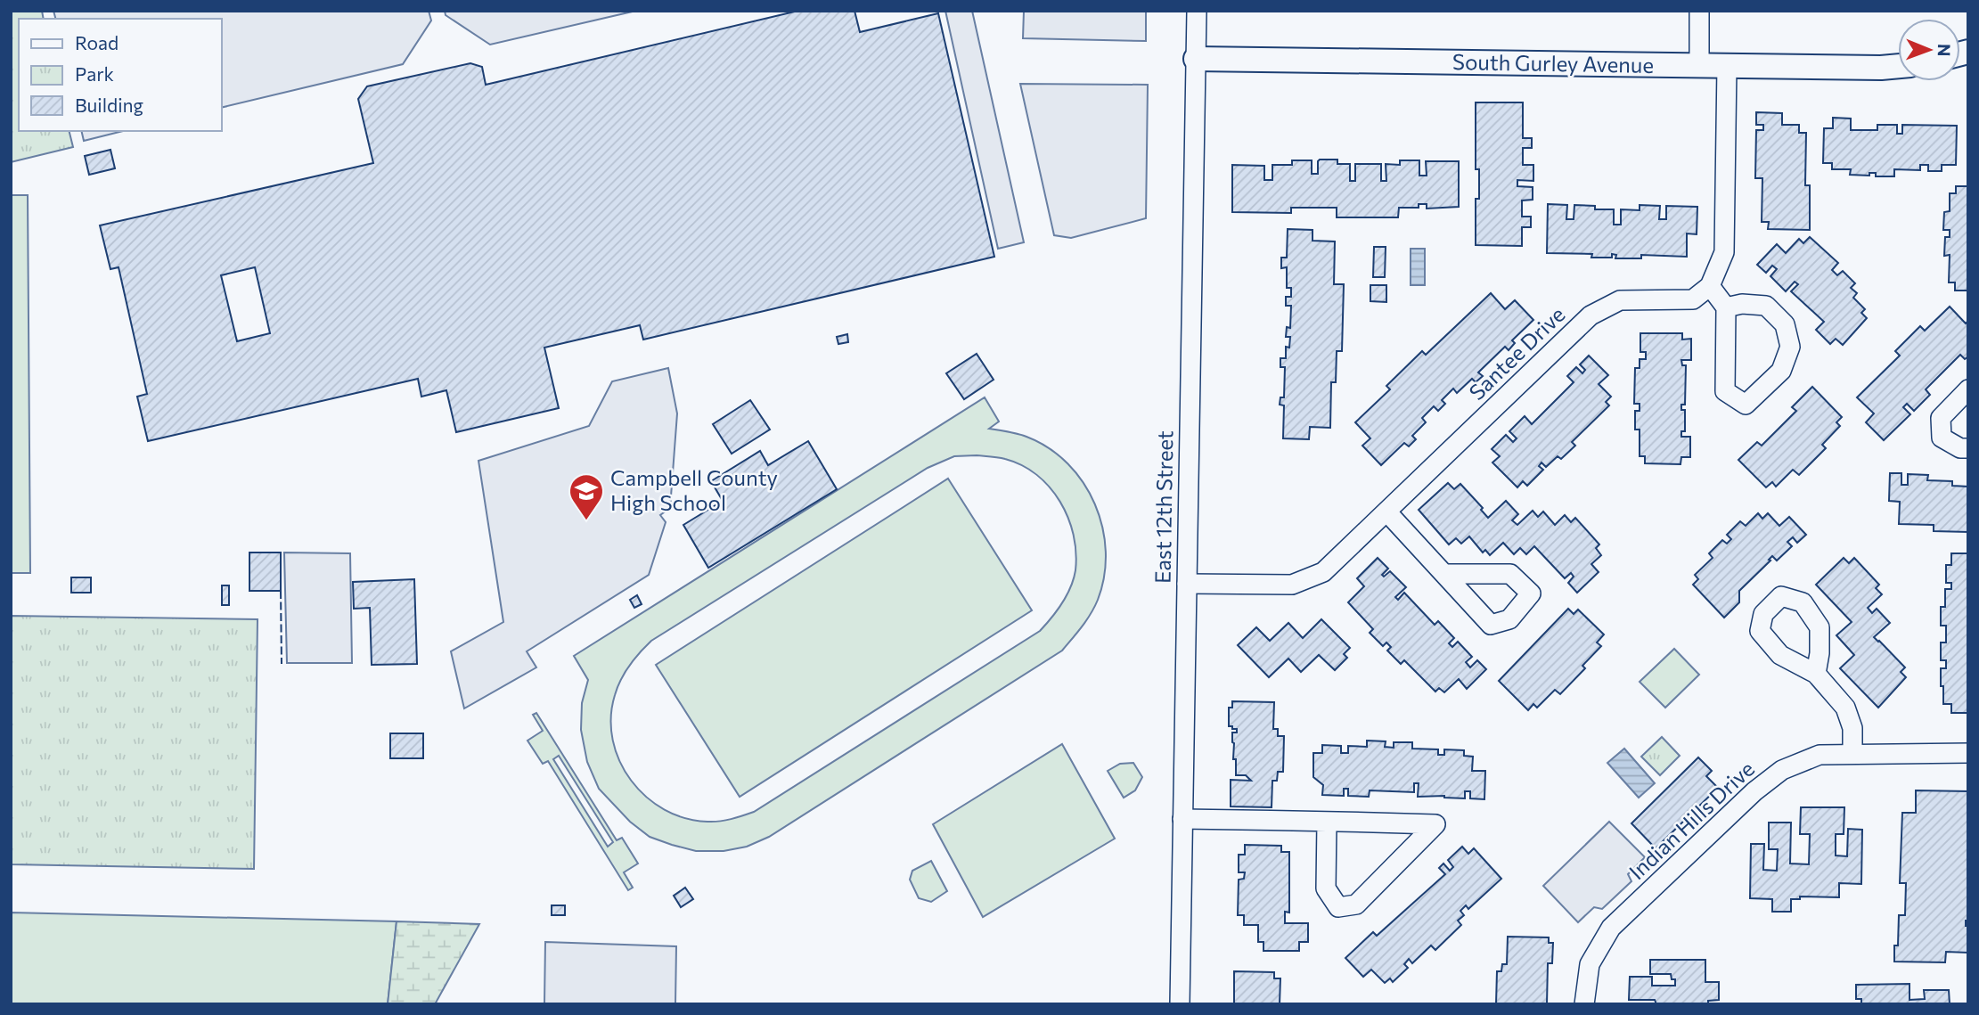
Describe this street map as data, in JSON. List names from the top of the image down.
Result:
{
  "streets": {
    "street": [
      "South Gurley Avenue",
      "Santee Drive",
      "East 12th Street",
      "Indian Hills Drive"
    ]
  },
  "crossings": [
    ["South Gurley Avenue", "East 12th Street"],
    ["Santee Drive", "East 12th Street"]
  ],
  "places": {
    "school or university": ["Campbell County High School"]
  },
  "legend": ["Road", "Park", "Building"],
  "north": "right"
}
